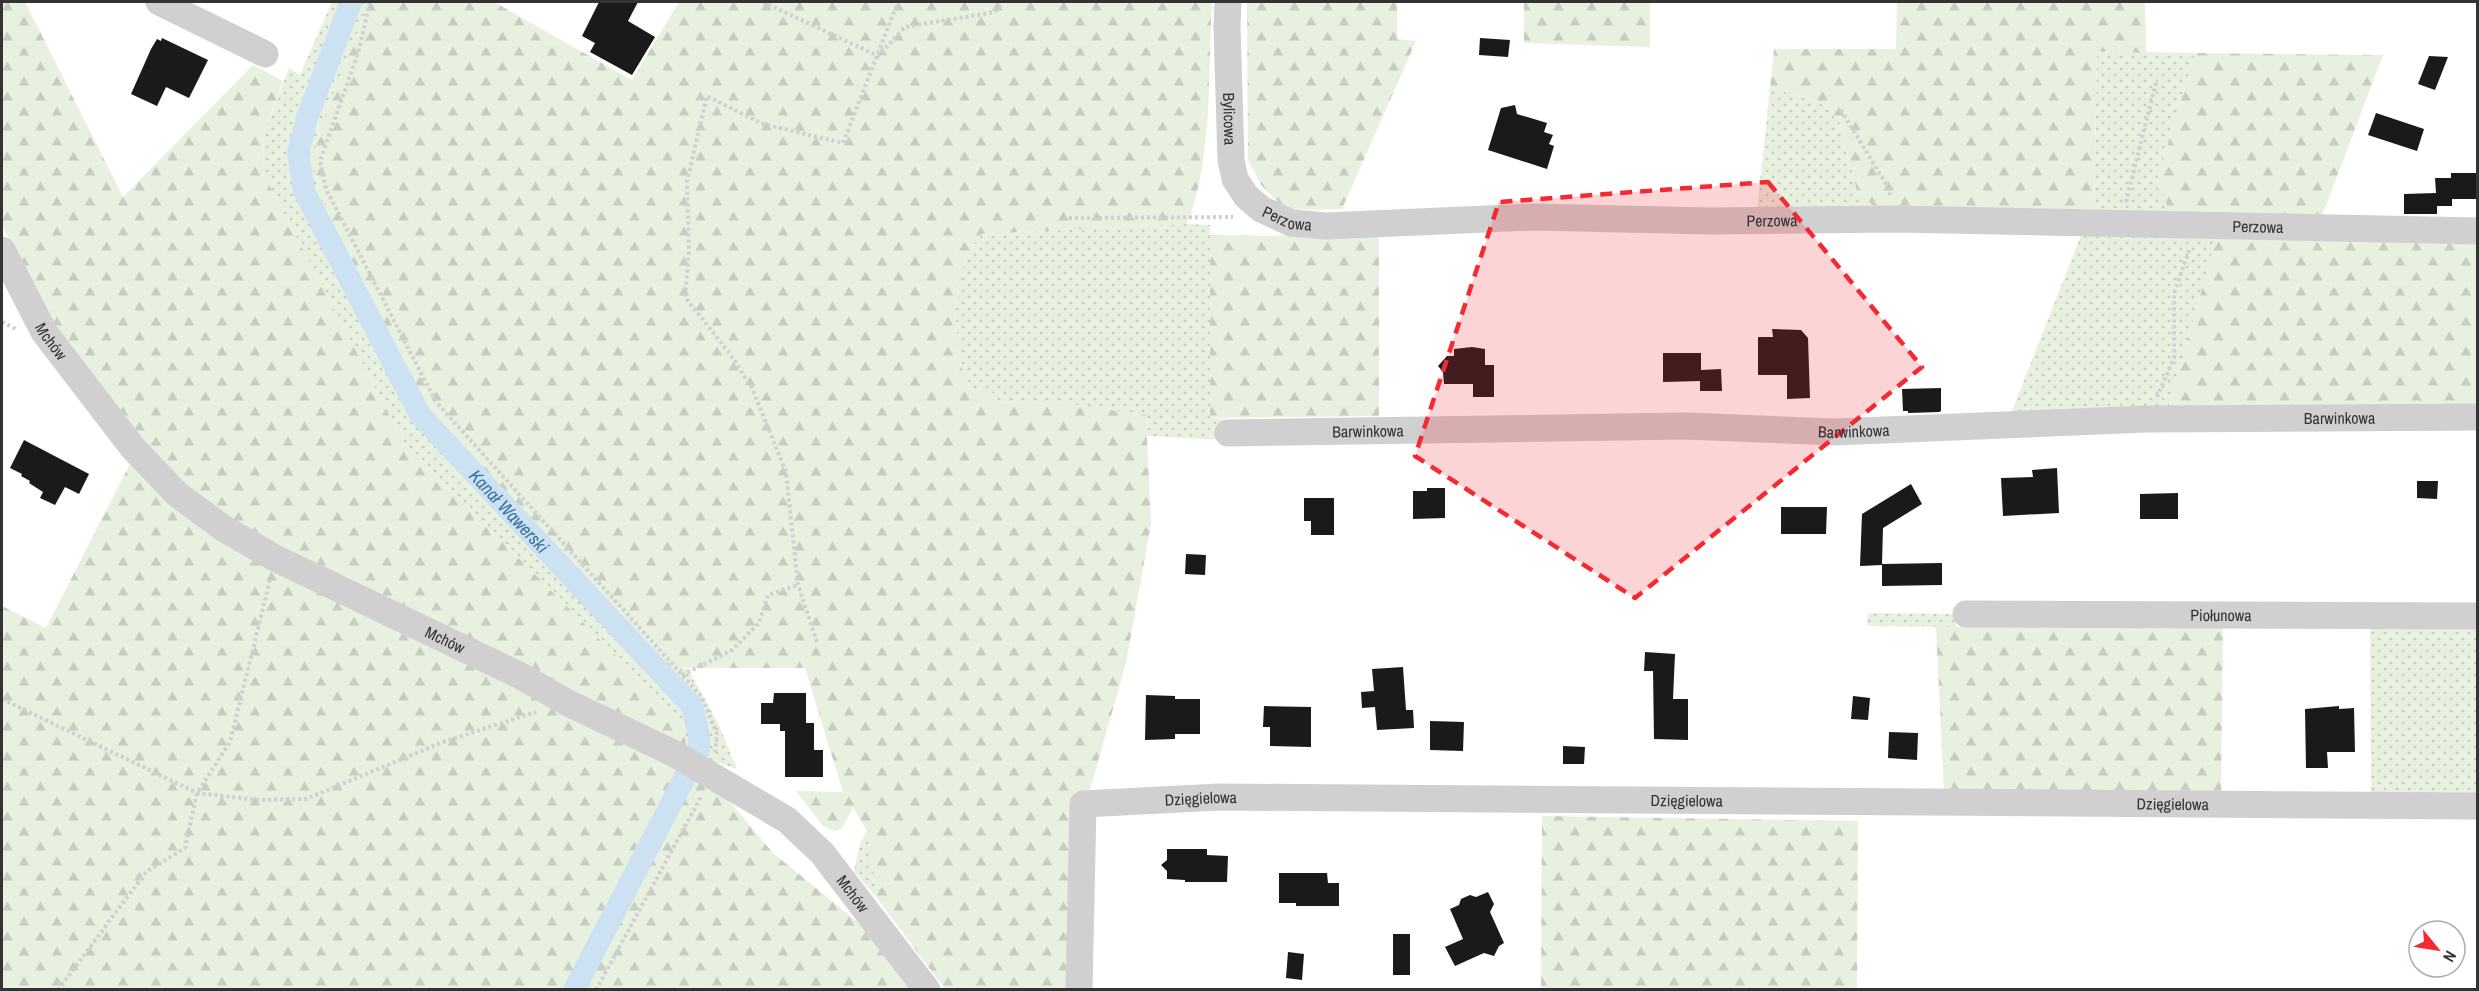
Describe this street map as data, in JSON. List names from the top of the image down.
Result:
{
  "streets": {
    "street": [
      "Bylicowa",
      "Perzowa",
      "Mchów",
      "Barwinkowa",
      "Piołunowa",
      "Dzięgielowa"
    ]
  },
  "crossings": [
    ["Bylicowa", "Perzowa"]
  ],
  "water": ["Kanał Wawerski"],
  "north": "bottom right"
}
